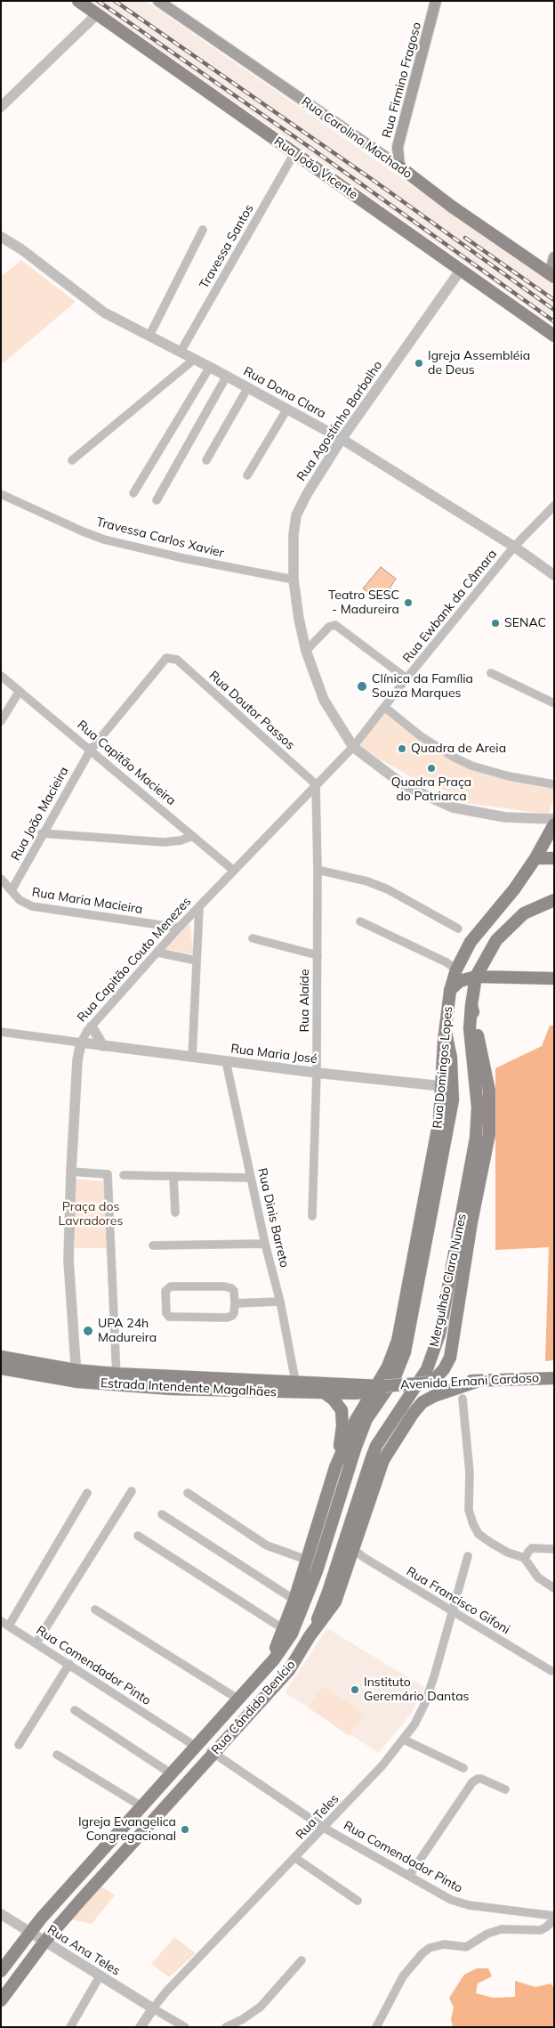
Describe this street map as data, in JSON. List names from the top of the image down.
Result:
{
  "streets": {
    "main road": [
      "Rua Firmino Fragoso",
      "Rua Carolina Machado",
      "Rua João Vicente",
      "Rua Domingos Lopes",
      "Mergulhão Clara Nunes",
      "Avenida Ernani Cardoso",
      "Estrada Intendente Magalhães",
      "Rua Cândido Benício"
    ],
    "street": [
      "Travessa Santos",
      "Rua Dona Clara",
      "Rua Agostinho Barbalho",
      "Travessa Carlos Xavier",
      "Rua Ewbank da Câmara",
      "Rua Doutor Passos",
      "Rua Capitão Macieira",
      "Rua João Macieira",
      "Rua Maria Macieira",
      "Rua Capitão Couto Menezes",
      "Rua Alaíde",
      "Rua Maria José",
      "Rua Dinis Barreto",
      "Rua Francisco Gifoni",
      "Rua Comendador Pinto",
      "Rua Teles",
      "Rua Ana Teles"
    ]
  },
  "crossings": [
    ["Rua Firmino Fragoso", "Rua Carolina Machado"],
    ["Rua João Vicente", "Travessa Santos"],
    ["Rua João Vicente", "Rua Agostinho Barbalho"],
    ["Travessa Santos", "Rua Dona Clara"],
    ["Rua Dona Clara", "Rua Agostinho Barbalho"],
    ["Rua Dona Clara", "Rua Ewbank da Câmara"],
    ["Rua Agostinho Barbalho", "Travessa Carlos Xavier"],
    ["Rua Agostinho Barbalho", "Rua Ewbank da Câmara"],
    ["Rua Agostinho Barbalho", "Rua Capitão Couto Menezes"],
    ["Rua Ewbank da Câmara", "Rua Capitão Couto Menezes"],
    ["Rua Doutor Passos", "Rua João Macieira"],
    ["Rua Doutor Passos", "Rua Capitão Couto Menezes"],
    ["Rua Doutor Passos", "Rua Alaíde"],
    ["Rua Capitão Macieira", "Rua João Macieira"],
    ["Rua Capitão Macieira", "Rua Capitão Couto Menezes"],
    ["Rua João Macieira", "Rua Maria Macieira"],
    ["Rua Maria Macieira", "Rua Capitão Couto Menezes"],
    ["Rua Capitão Couto Menezes", "Rua Alaíde"],
    ["Rua Capitão Couto Menezes", "Rua Maria José"],
    ["Rua Capitão Couto Menezes", "Estrada Intendente Magalhães"],
    ["Rua Alaíde", "Rua Maria José"],
    ["Rua Maria José", "Rua Domingos Lopes"],
    ["Rua Maria José", "Rua Dinis Barreto"],
    ["Rua Domingos Lopes", "Mergulhão Clara Nunes"],
    ["Rua Domingos Lopes", "Avenida Ernani Cardoso"],
    ["Rua Domingos Lopes", "Estrada Intendente Magalhães"],
    ["Rua Domingos Lopes", "Rua Cândido Benício"],
    ["Rua Dinis Barreto", "Estrada Intendente Magalhães"],
    ["Mergulhão Clara Nunes", "Rua Cândido Benício"],
    ["Avenida Ernani Cardoso", "Estrada Intendente Magalhães"],
    ["Avenida Ernani Cardoso", "Rua Cândido Benício"],
    ["Estrada Intendente Magalhães", "Rua Cândido Benício"],
    ["Rua Francisco Gifoni", "Rua Cândido Benício"],
    ["Rua Francisco Gifoni", "Rua Teles"],
    ["Rua Comendador Pinto", "Rua Cândido Benício"],
    ["Rua Comendador Pinto", "Rua Teles"],
    ["Rua Cândido Benício", "Rua Ana Teles"],
    ["Rua Teles", "Rua Ana Teles"]
  ],
  "parks": ["Praça dos Lavradores"],
  "places": [
    "Igreja Assembléia de Deus",
    "Teatro SESC - Madureira",
    "SENAC",
    "Clínica da Família Souza Marques",
    "Quadra de Areia",
    "Quadra Praça do Patriarca",
    "UPA 24h Madureira",
    "Instituto Geremário Dantas",
    "Igreja Evangelica Congregacional"
  ]
}
